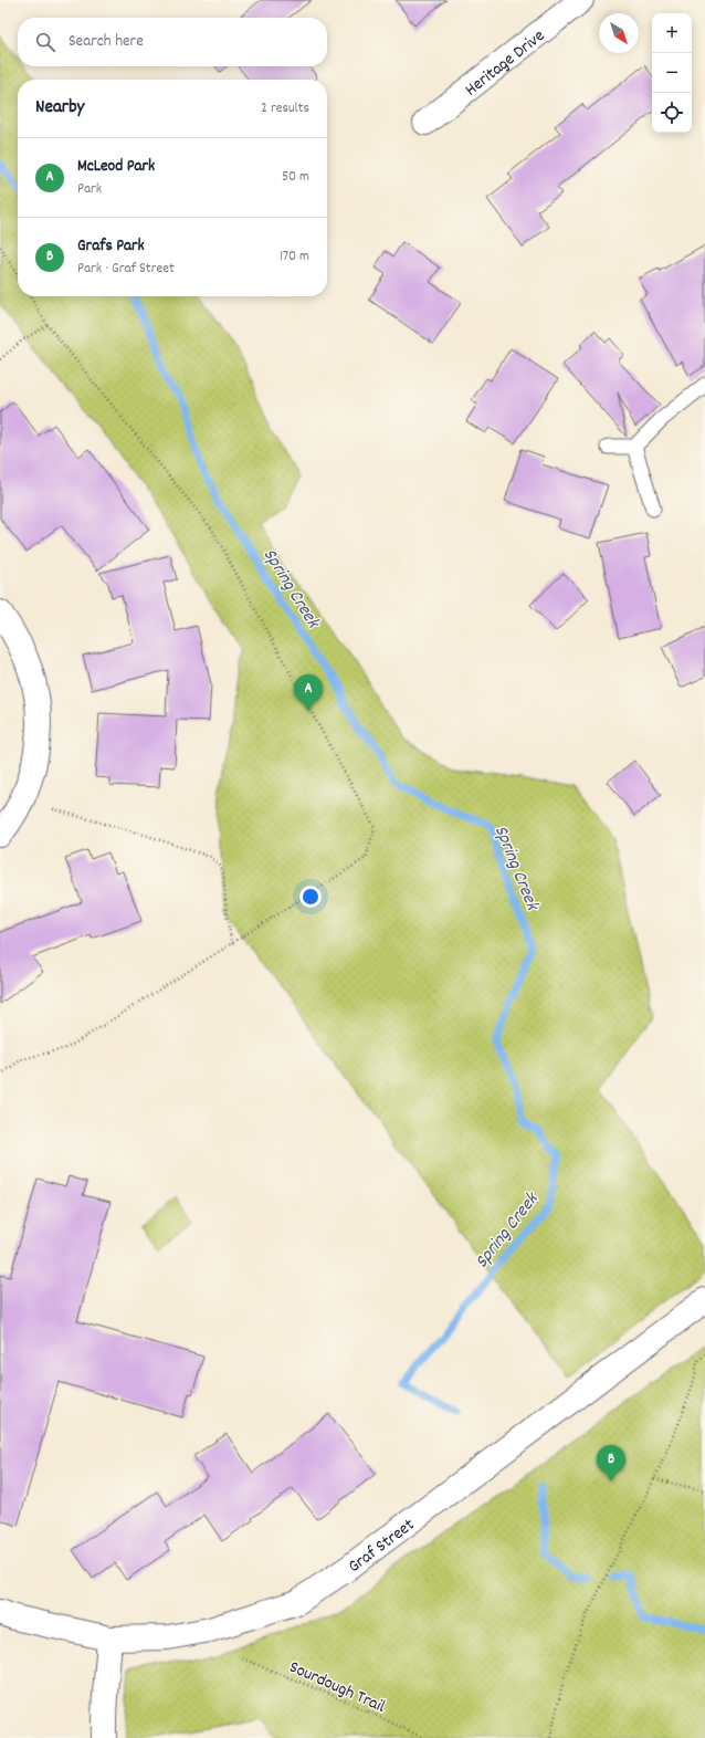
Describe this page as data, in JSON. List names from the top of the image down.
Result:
{
  "streets": {
    "street": ["Heritage Drive", "Graf Street"],
    "path": ["Sourdough Trail"]
  },
  "water": ["Spring Creek"],
  "north": "bottom right",
  "page": {
    "map_buttons": ["+", "−"],
    "search": "Search here",
    "heading": ["Nearby", "2 results"],
    "list": [
      {
        "mark": "A",
        "name": "McLeod Park",
        "note": "Park",
        "value": "50 m"
      },
      {
        "mark": "B",
        "name": "Grafs Park",
        "note": "Park · Graf Street",
        "value": "170 m"
      }
    ],
    "pins": ["A", "B"]
  }
}
